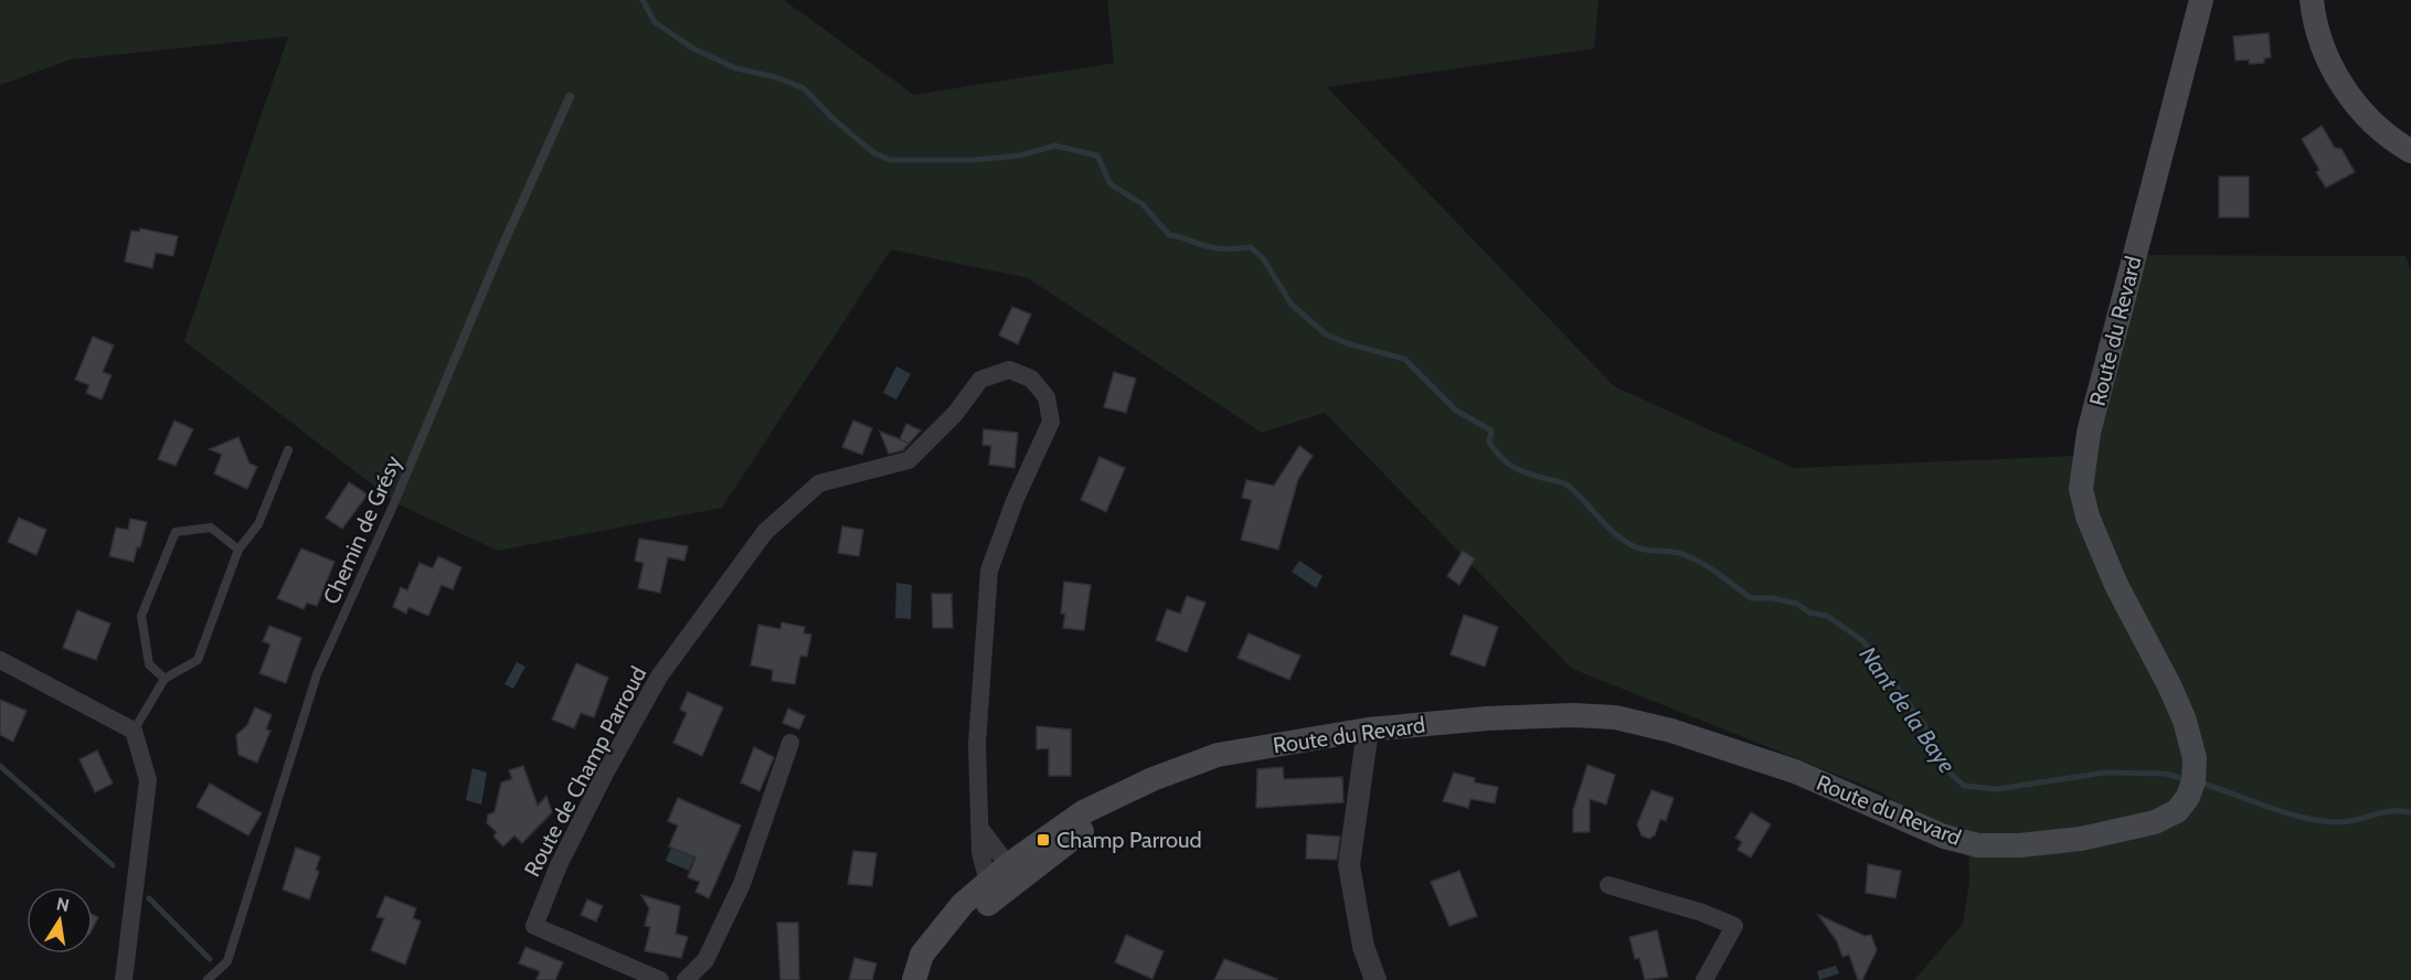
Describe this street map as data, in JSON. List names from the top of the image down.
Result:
{
  "streets": {
    "main road": ["Route du Revard"],
    "street": ["Route de Champ Parroud"],
    "lane": ["Chemin de Grésy"]
  },
  "crossings": [
    ["Route du Revard", "Route de Champ Parroud"]
  ],
  "water": ["Nant de la Baye"],
  "places": {
    "transit": ["Champ Parroud"]
  },
  "north": "top"
}
